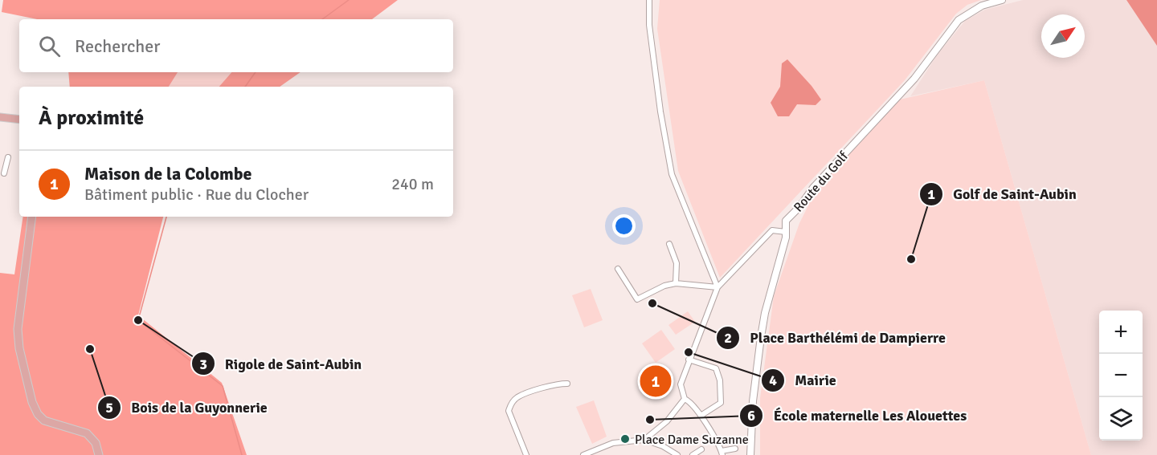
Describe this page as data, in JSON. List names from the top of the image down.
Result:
{
  "streets": {
    "street": ["Route du Golf"]
  },
  "places": [
    "Golf de Saint-Aubin",
    "Place Barthélémi de Dampierre",
    "Rigole de Saint-Aubin",
    "Bois de la Guyonnerie",
    "Mairie",
    "École maternelle Les Alouettes",
    "Place Dame Suzanne"
  ],
  "north": "top right",
  "page": {
    "search": "Rechercher",
    "heading": "À proximité",
    "list": [
      {
        "mark": "1",
        "name": "Maison de la Colombe",
        "note": "Bâtiment public · Rue du Clocher",
        "value": "240 m"
      }
    ],
    "map_buttons": ["+", "−"],
    "pins": "1"
  }
}
